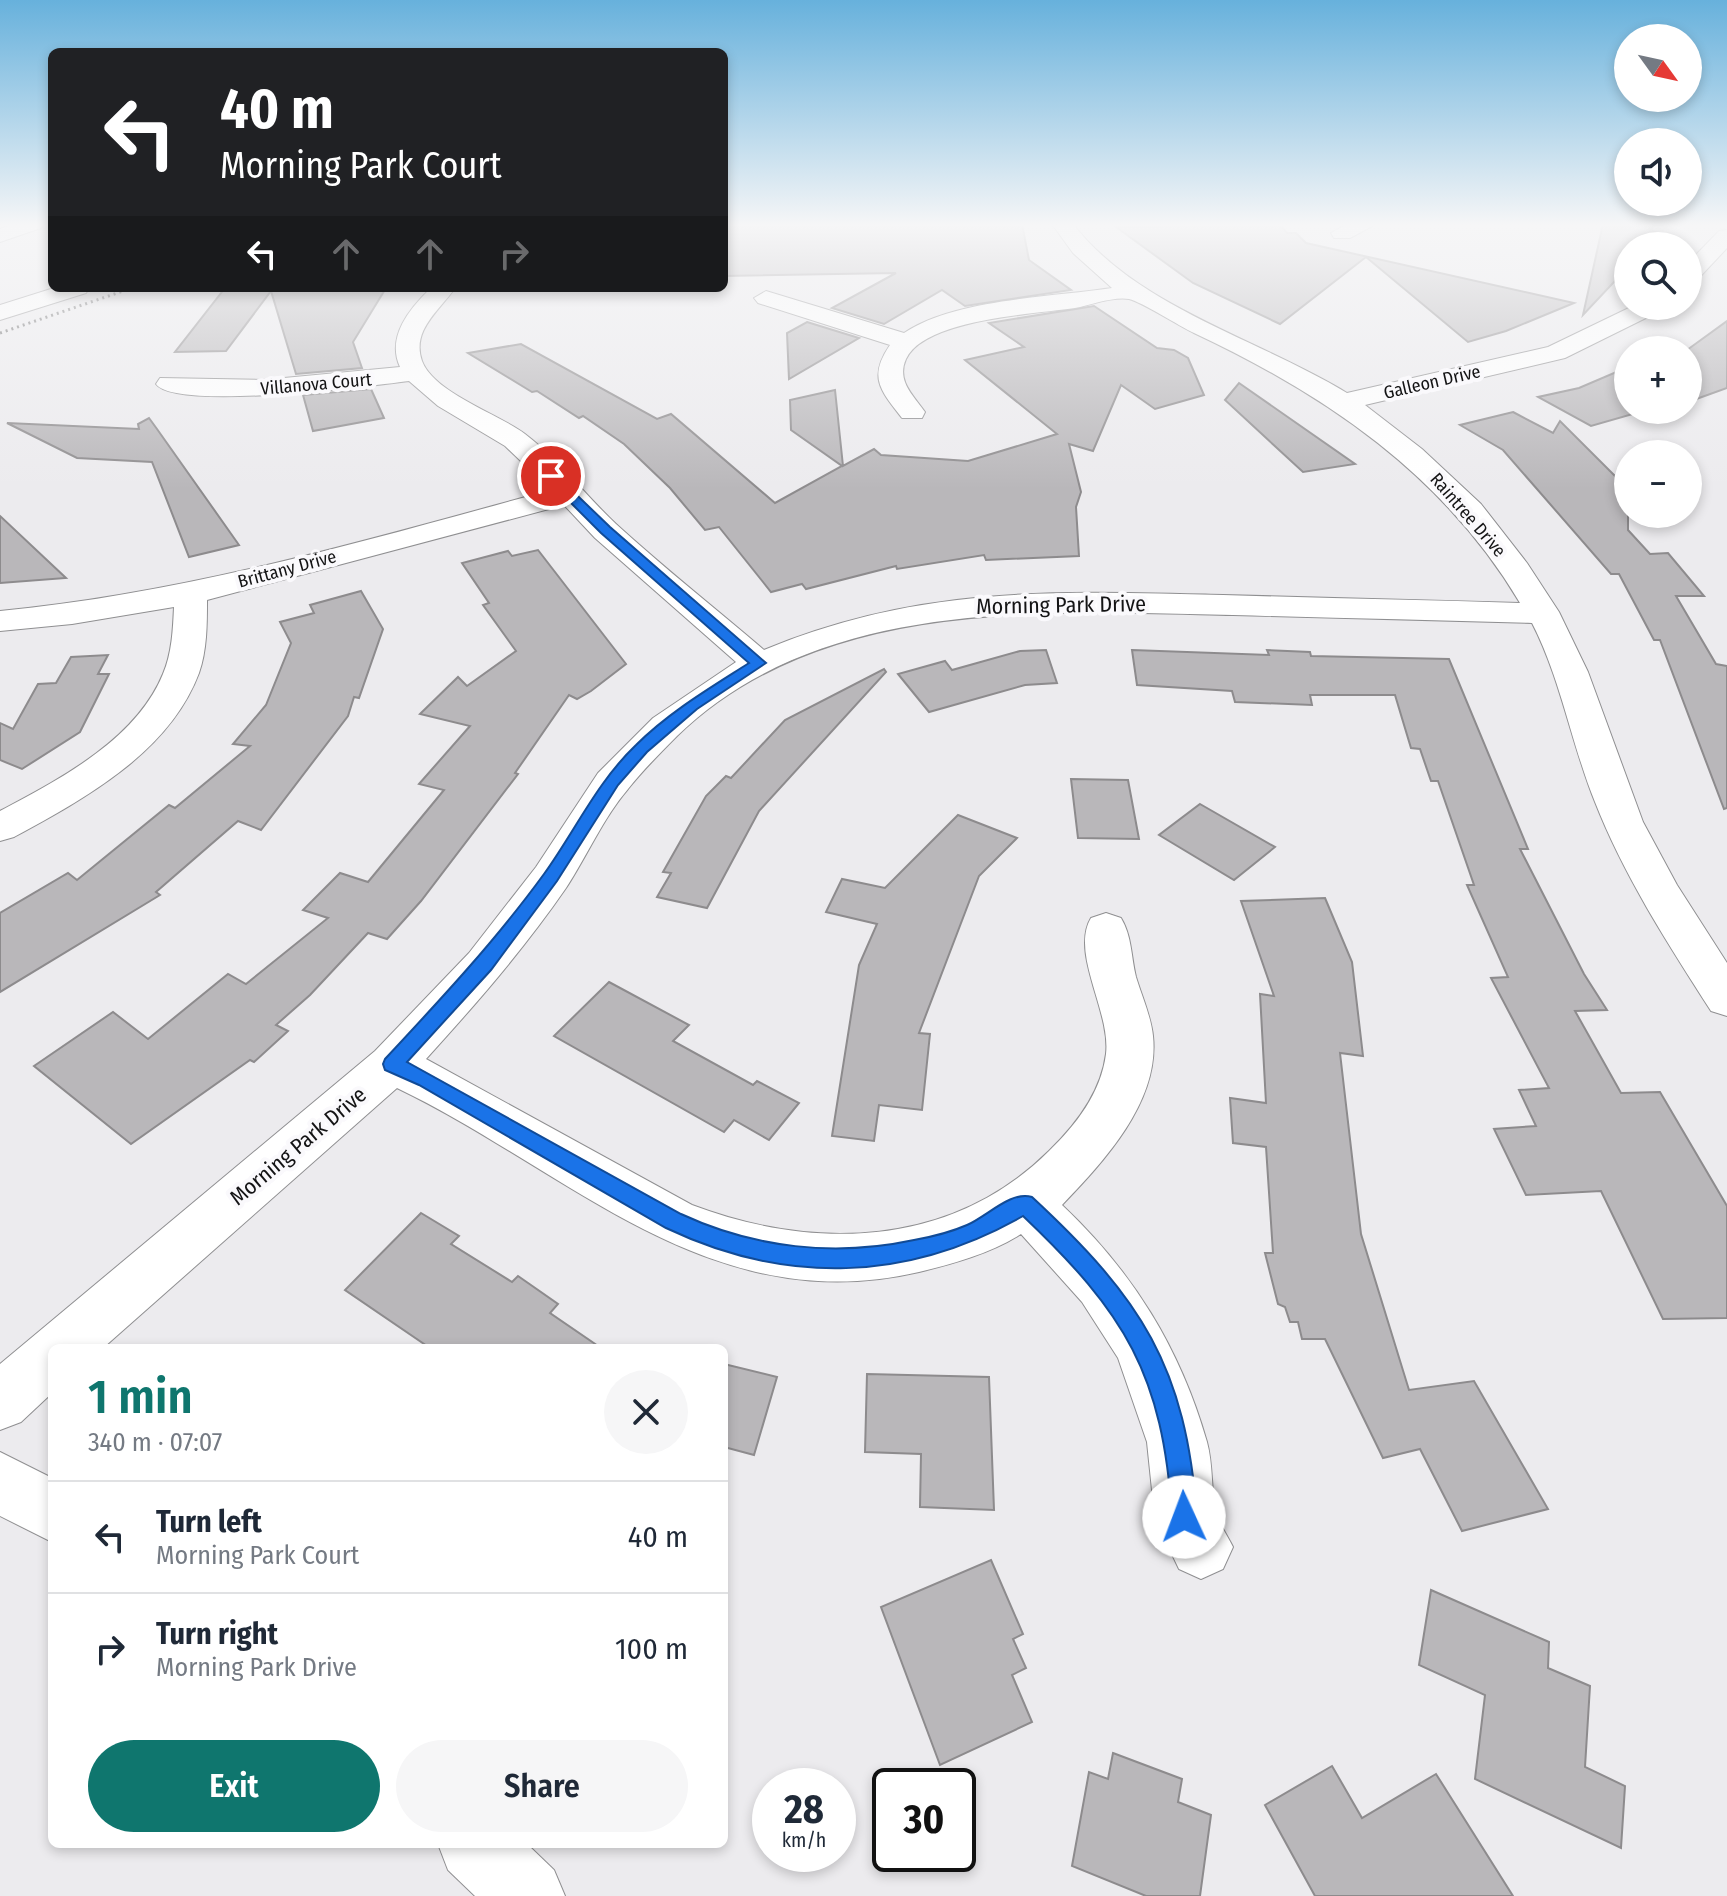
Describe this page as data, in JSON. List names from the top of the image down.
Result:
{
  "streets": {
    "street": [
      "Galleon Drive",
      "Villanova Court",
      "Raintree Drive",
      "Brittany Drive",
      "Morning Park Drive"
    ]
  },
  "crossings": [
    ["Galleon Drive", "Raintree Drive"],
    ["Raintree Drive", "Morning Park Drive"]
  ],
  "north": "bottom right",
  "page": {
    "map_buttons": ["+", "−"],
    "turn": ["40 m", "Morning Park Court"],
    "heading": ["1 min", "340 m · 07:07"],
    "list": [
      {
        "name": "Turn left",
        "note": "Morning Park Court",
        "value": "40 m"
      },
      {
        "name": "Turn right",
        "note": "Morning Park Drive",
        "value": "100 m"
      }
    ],
    "buttons": ["Exit", "Share"],
    "speed": "28 km/h",
    "limit": "30"
  }
}
